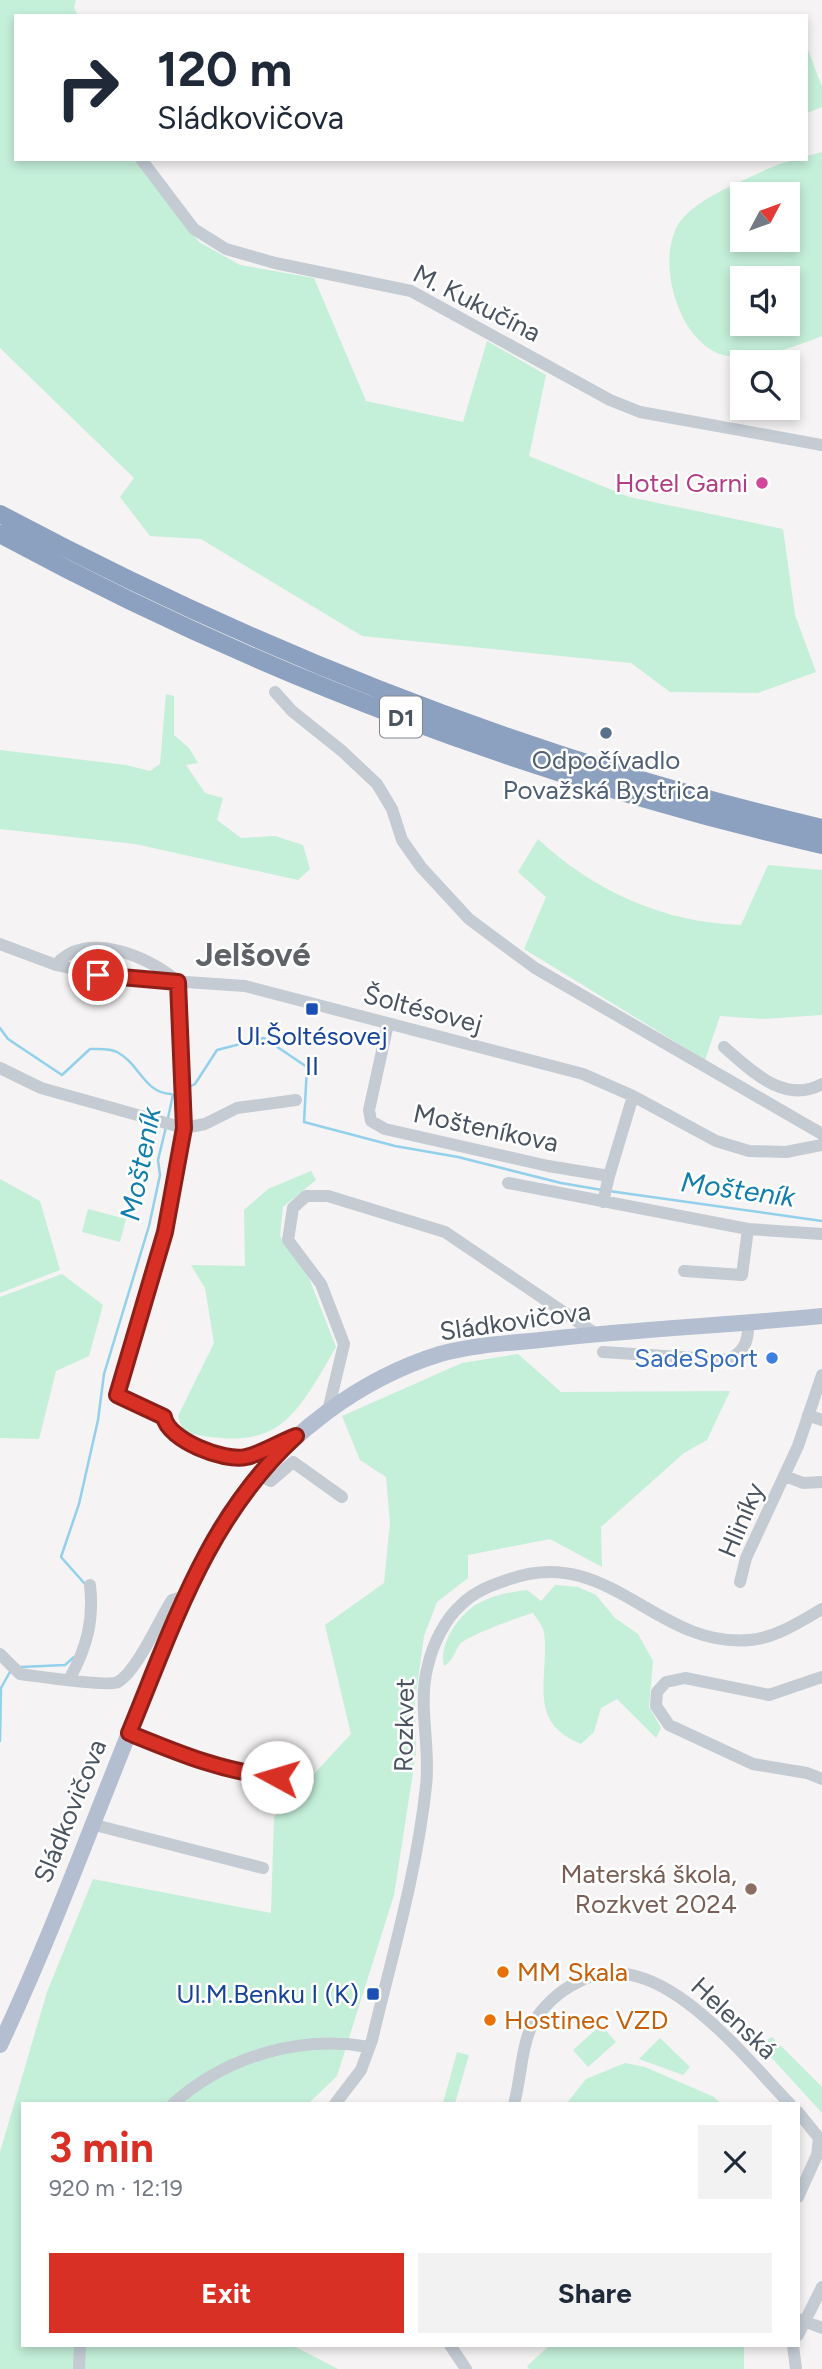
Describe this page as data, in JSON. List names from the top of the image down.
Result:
{
  "streets": {
    "highway": ["D1"],
    "main road": ["Sládkovičova"],
    "street": [
      "M. Kukučína",
      "Šoltésovej",
      "Mošteníkova",
      "Hliníky",
      "Rozkvet",
      "Helenská"
    ]
  },
  "crossings": [
    ["Šoltésovej", "Mošteníkova"]
  ],
  "districts": ["Jelšové"],
  "water": ["Mošteník"],
  "places": {
    "other": [
      "Hotel Garni",
      "Odpočívadlo Považská Bystrica",
      "SadeSport",
      "Materská škola, Rozkvet 2024",
      "MM Skala",
      "Hostinec VZD"
    ],
    "transit": ["Ul.Šoltésovej II", "Ul.M.Benku I (K)"]
  },
  "north": "top right",
  "page": {
    "turn": ["120 m", "Sládkovičova"],
    "heading": ["3 min", "920 m · 12:19"],
    "buttons": ["Exit", "Share"]
  }
}
